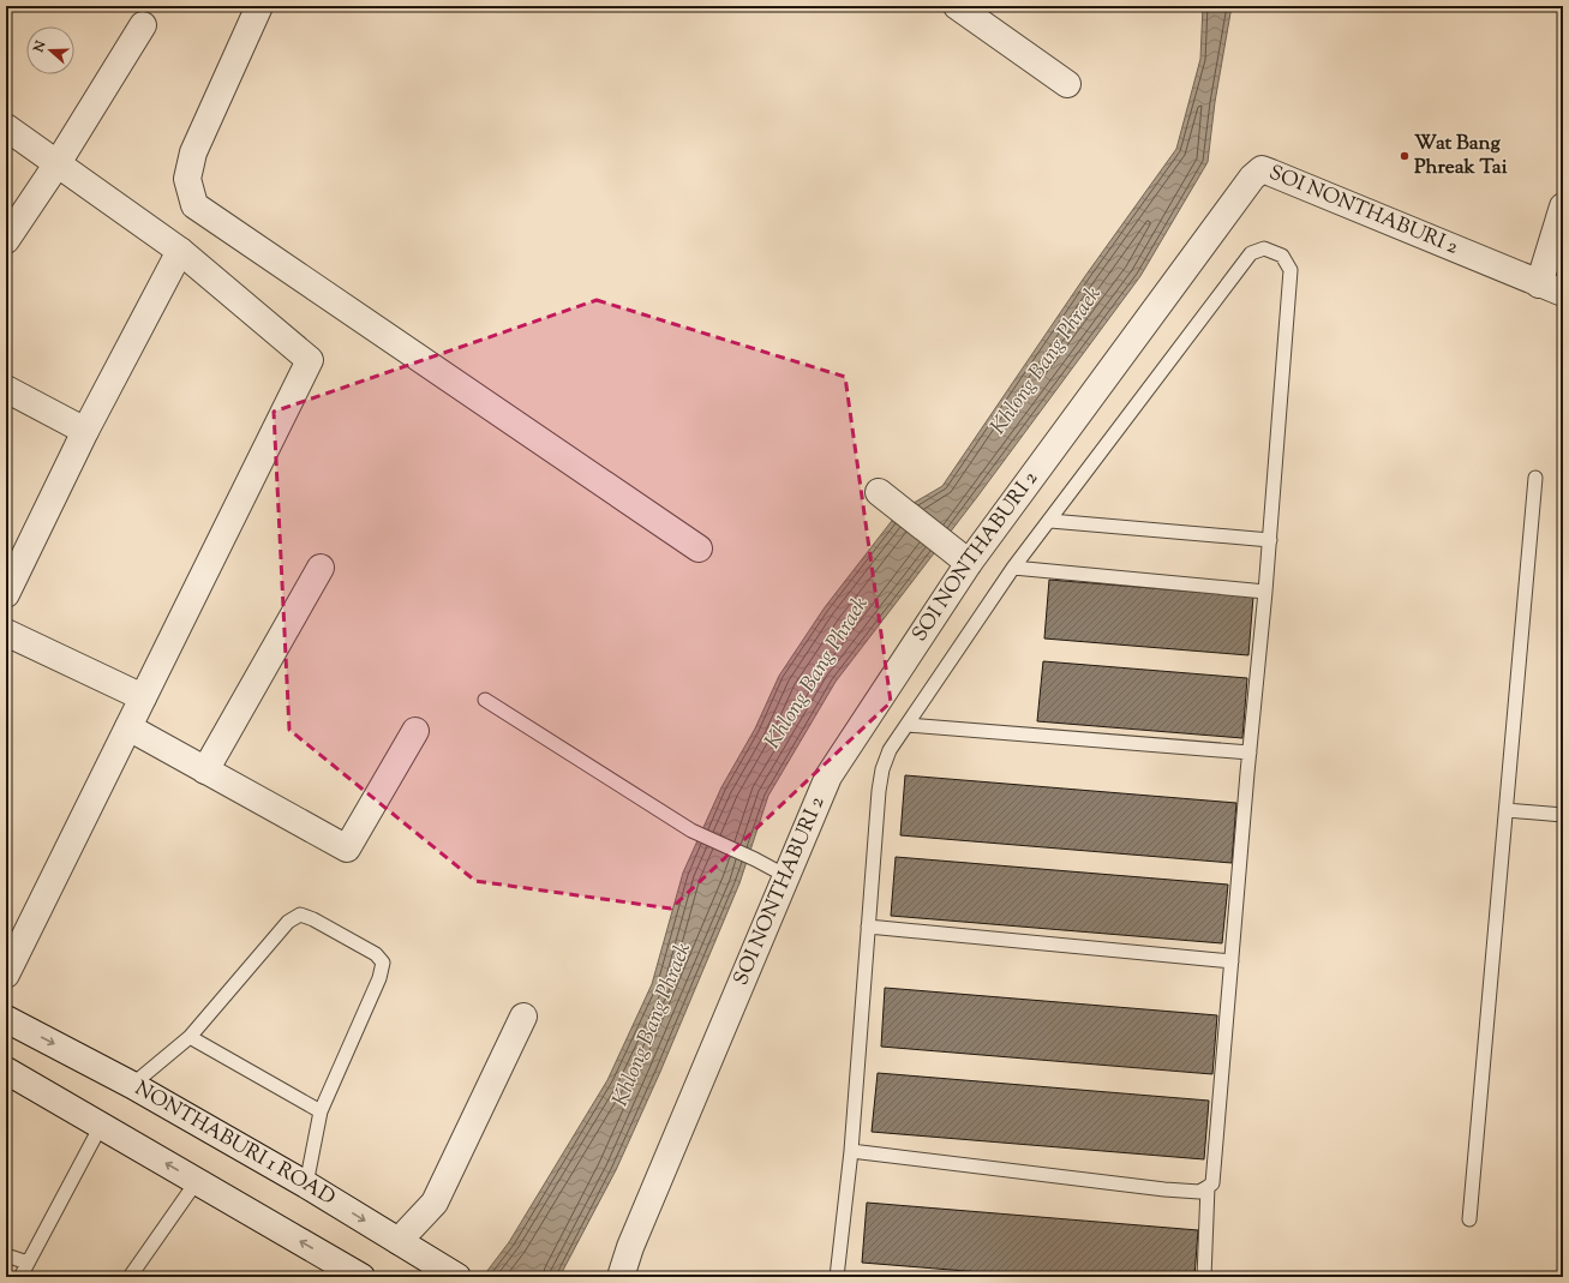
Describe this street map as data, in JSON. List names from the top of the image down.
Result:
{
  "streets": {
    "street": ["SOI NONTHABURI 2", "NONTHABURI 1 ROAD"]
  },
  "water": ["Khlong Bang Phraek"],
  "places": ["Wat Bang Phreak Tai"],
  "north": "left"
}
